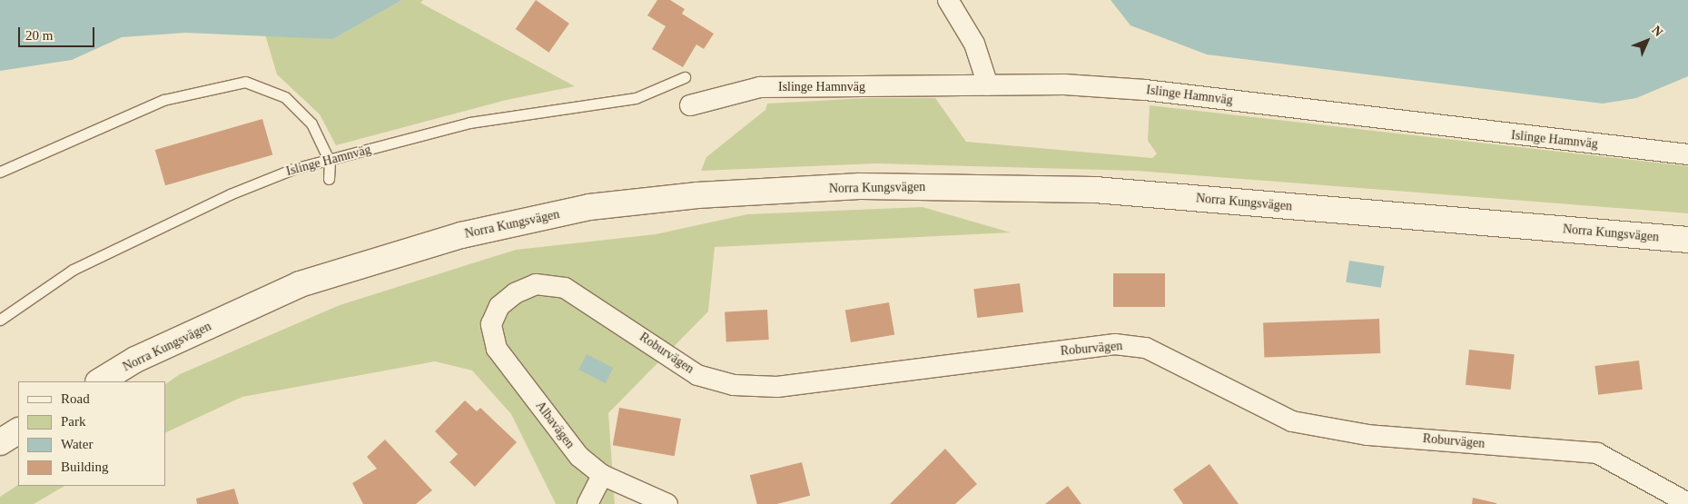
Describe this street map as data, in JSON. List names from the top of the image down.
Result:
{
  "streets": {
    "main road": ["Norra Kungsvägen"],
    "street": ["Islinge Hamnväg", "Roburvägen", "Albavägen"]
  },
  "crossings": [
    ["Roburvägen", "Albavägen"]
  ],
  "legend": [
    "Road",
    "Park",
    "Water",
    "Building"
  ],
  "scale_bar": "20 m",
  "north": "top right"
}
